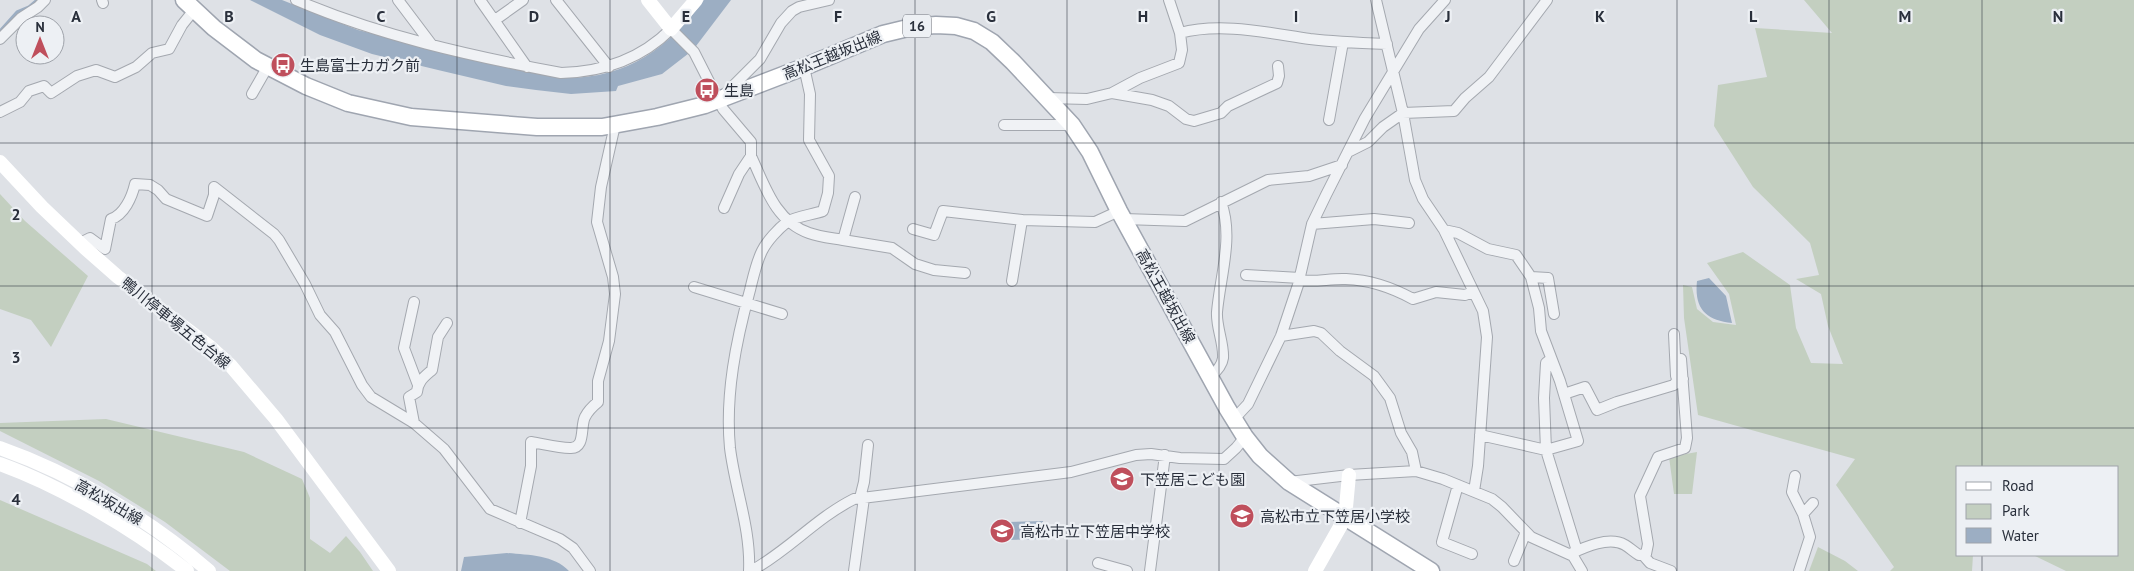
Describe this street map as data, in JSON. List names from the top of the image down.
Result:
{
  "streets": {
    "main road": [
      "16",
      "高松王越坂出線",
      "鴨川停車場五色台線",
      "高松坂出線"
    ]
  },
  "places": {
    "bus stop": ["生島富士カガク前", "生島"],
    "school or university": ["下笠居こども園", "高松市立下笠居小学校", "高松市立下笠居中学校"]
  },
  "legend": ["Road", "Park", "Water"],
  "north": "top",
  "grid": {
    "columns": [
      "A",
      "B",
      "C",
      "D",
      "E",
      "F",
      "G",
      "H",
      "I",
      "J",
      "K",
      "L",
      "M",
      "N"
    ],
    "rows": ["2", "3", "4"]
  }
}
